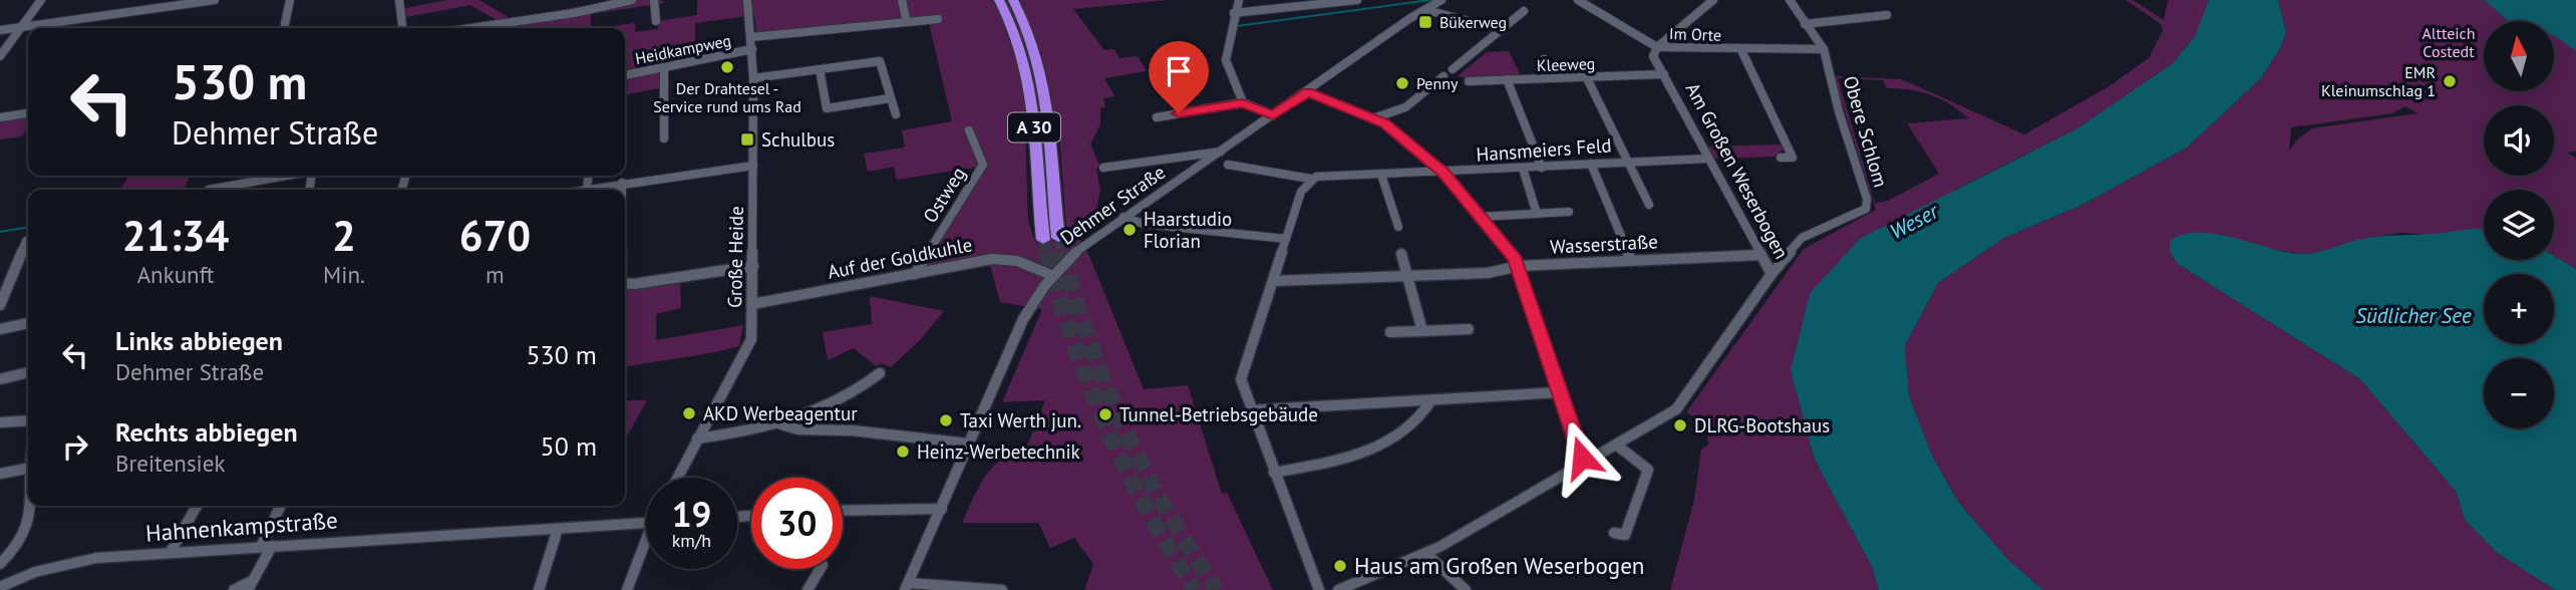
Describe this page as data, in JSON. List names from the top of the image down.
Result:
{
  "streets": {
    "highway": ["A 30"],
    "street": [
      "Im Orte",
      "Heidkampweg",
      "Kleeweg",
      "Obere Schlom",
      "Hansmeiers Feld",
      "Am Großen Weserbogen",
      "Ostweg",
      "Dehmer Straße",
      "Wasserstraße",
      "Große Heide",
      "Auf der Goldkuhle",
      "Hahnenkampstraße"
    ]
  },
  "crossings": [
    ["Im Orte", "Obere Schlom"],
    ["Im Orte", "Am Großen Weserbogen"],
    ["Heidkampweg", "Große Heide"],
    ["Kleeweg", "Am Großen Weserbogen"],
    ["Obere Schlom", "Am Großen Weserbogen"],
    ["Hansmeiers Feld", "Am Großen Weserbogen"],
    ["Am Großen Weserbogen", "Wasserstraße"],
    ["Ostweg", "Auf der Goldkuhle"],
    ["Dehmer Straße", "Auf der Goldkuhle"],
    ["Große Heide", "Auf der Goldkuhle"]
  ],
  "water": ["Weser", "Südlicher See"],
  "parks": ["Altteich Costedt"],
  "places": {
    "transit": ["Bükerweg", "Schulbus"],
    "other": [
      "Der Drahtesel - Service rund ums Rad",
      "EMR Kleinumschlag 1",
      "Penny",
      "Haarstudio Florian",
      "AKD Werbeagentur",
      "Tunnel-Betriebsgebäude",
      "Taxi Werth jun.",
      "DLRG-Bootshaus",
      "Heinz-Werbetechnik",
      "Haus am Großen Weserbogen"
    ]
  },
  "north": "top",
  "page": {
    "map_buttons": ["+", "−"],
    "turn": ["530 m", "Dehmer Straße"],
    "eta": [
      "21:34",
      "Ankunft",
      "2",
      "Min.",
      "670",
      "m"
    ],
    "list": [
      {
        "name": "Links abbiegen",
        "note": "Dehmer Straße",
        "value": "530 m"
      },
      {
        "name": "Rechts abbiegen",
        "note": "Breitensiek",
        "value": "50 m"
      }
    ],
    "speed": "19 km/h",
    "limit": "30"
  }
}
